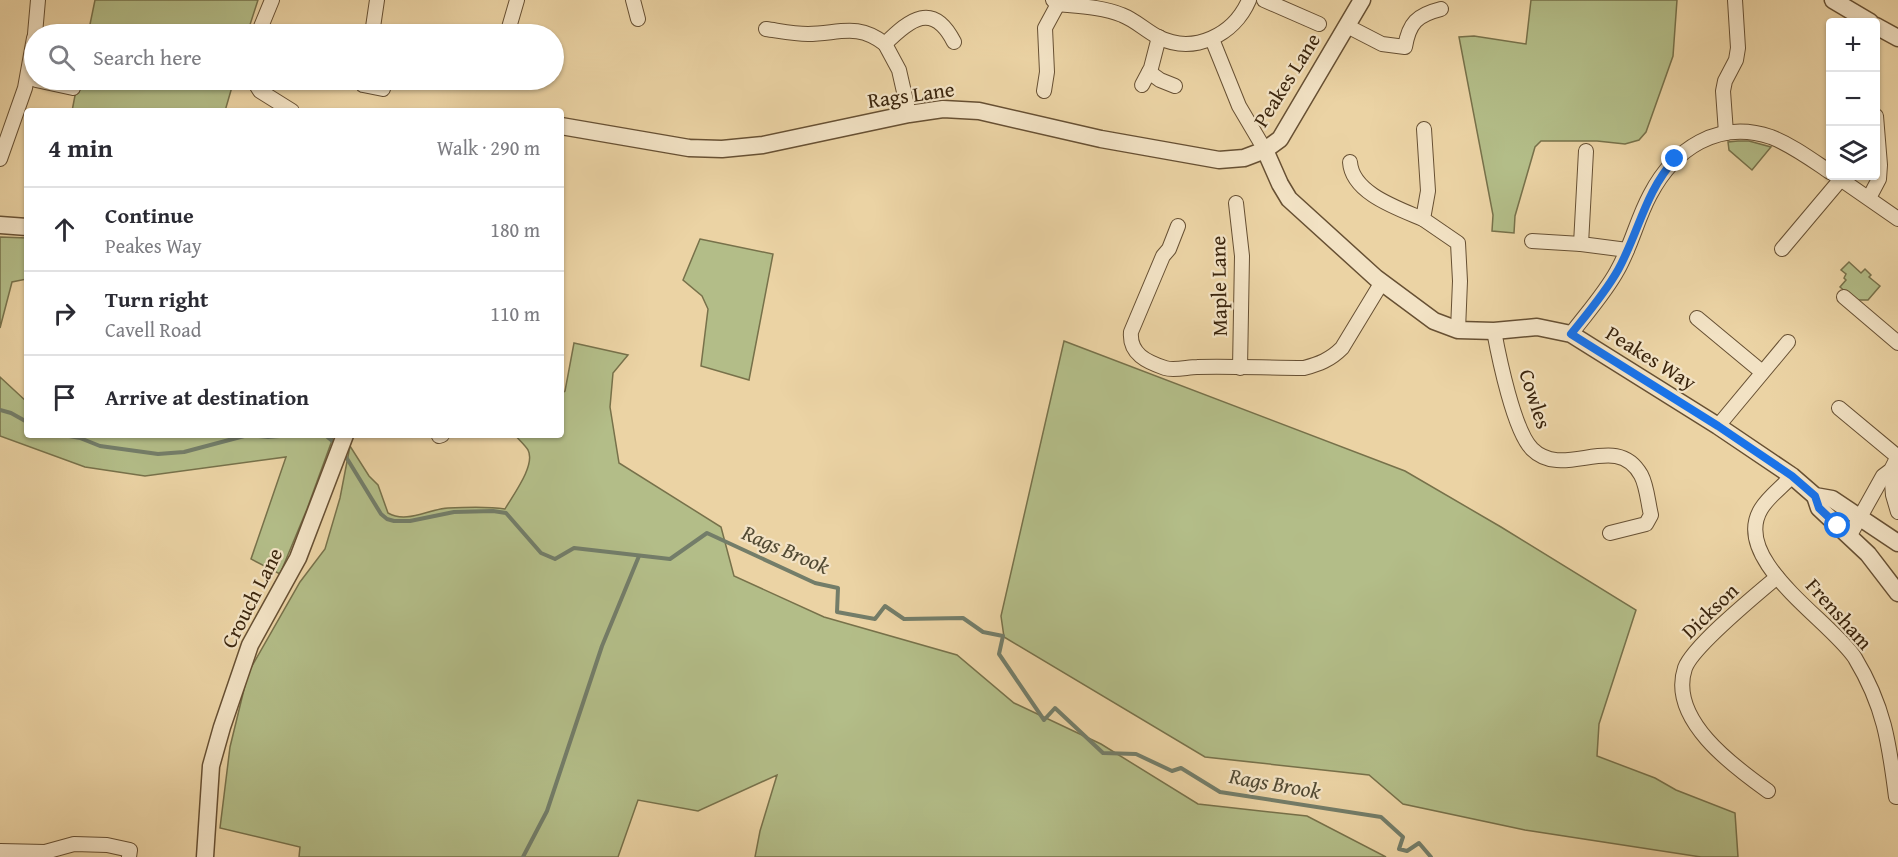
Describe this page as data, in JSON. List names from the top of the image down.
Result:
{
  "streets": {
    "street": [
      "Peakes Lane",
      "Rags Lane",
      "Maple Lane",
      "Peakes Way",
      "Cowles",
      "Crouch Lane",
      "Dickson",
      "Frensham"
    ]
  },
  "crossings": [
    ["Peakes Lane", "Rags Lane"],
    ["Peakes Lane", "Peakes Way"],
    ["Rags Lane", "Peakes Way"],
    ["Peakes Way", "Cowles"],
    ["Peakes Way", "Frensham"],
    ["Dickson", "Frensham"]
  ],
  "water": ["Rags Brook"],
  "page": {
    "map_buttons": ["+", "−"],
    "search": "Search here",
    "heading": ["4 min", "Walk · 290 m"],
    "list": [
      ["Continue", "Peakes Way", "180 m"],
      ["Turn right", "Cavell Road", "110 m"],
      "Arrive at destination"
    ]
  }
}
